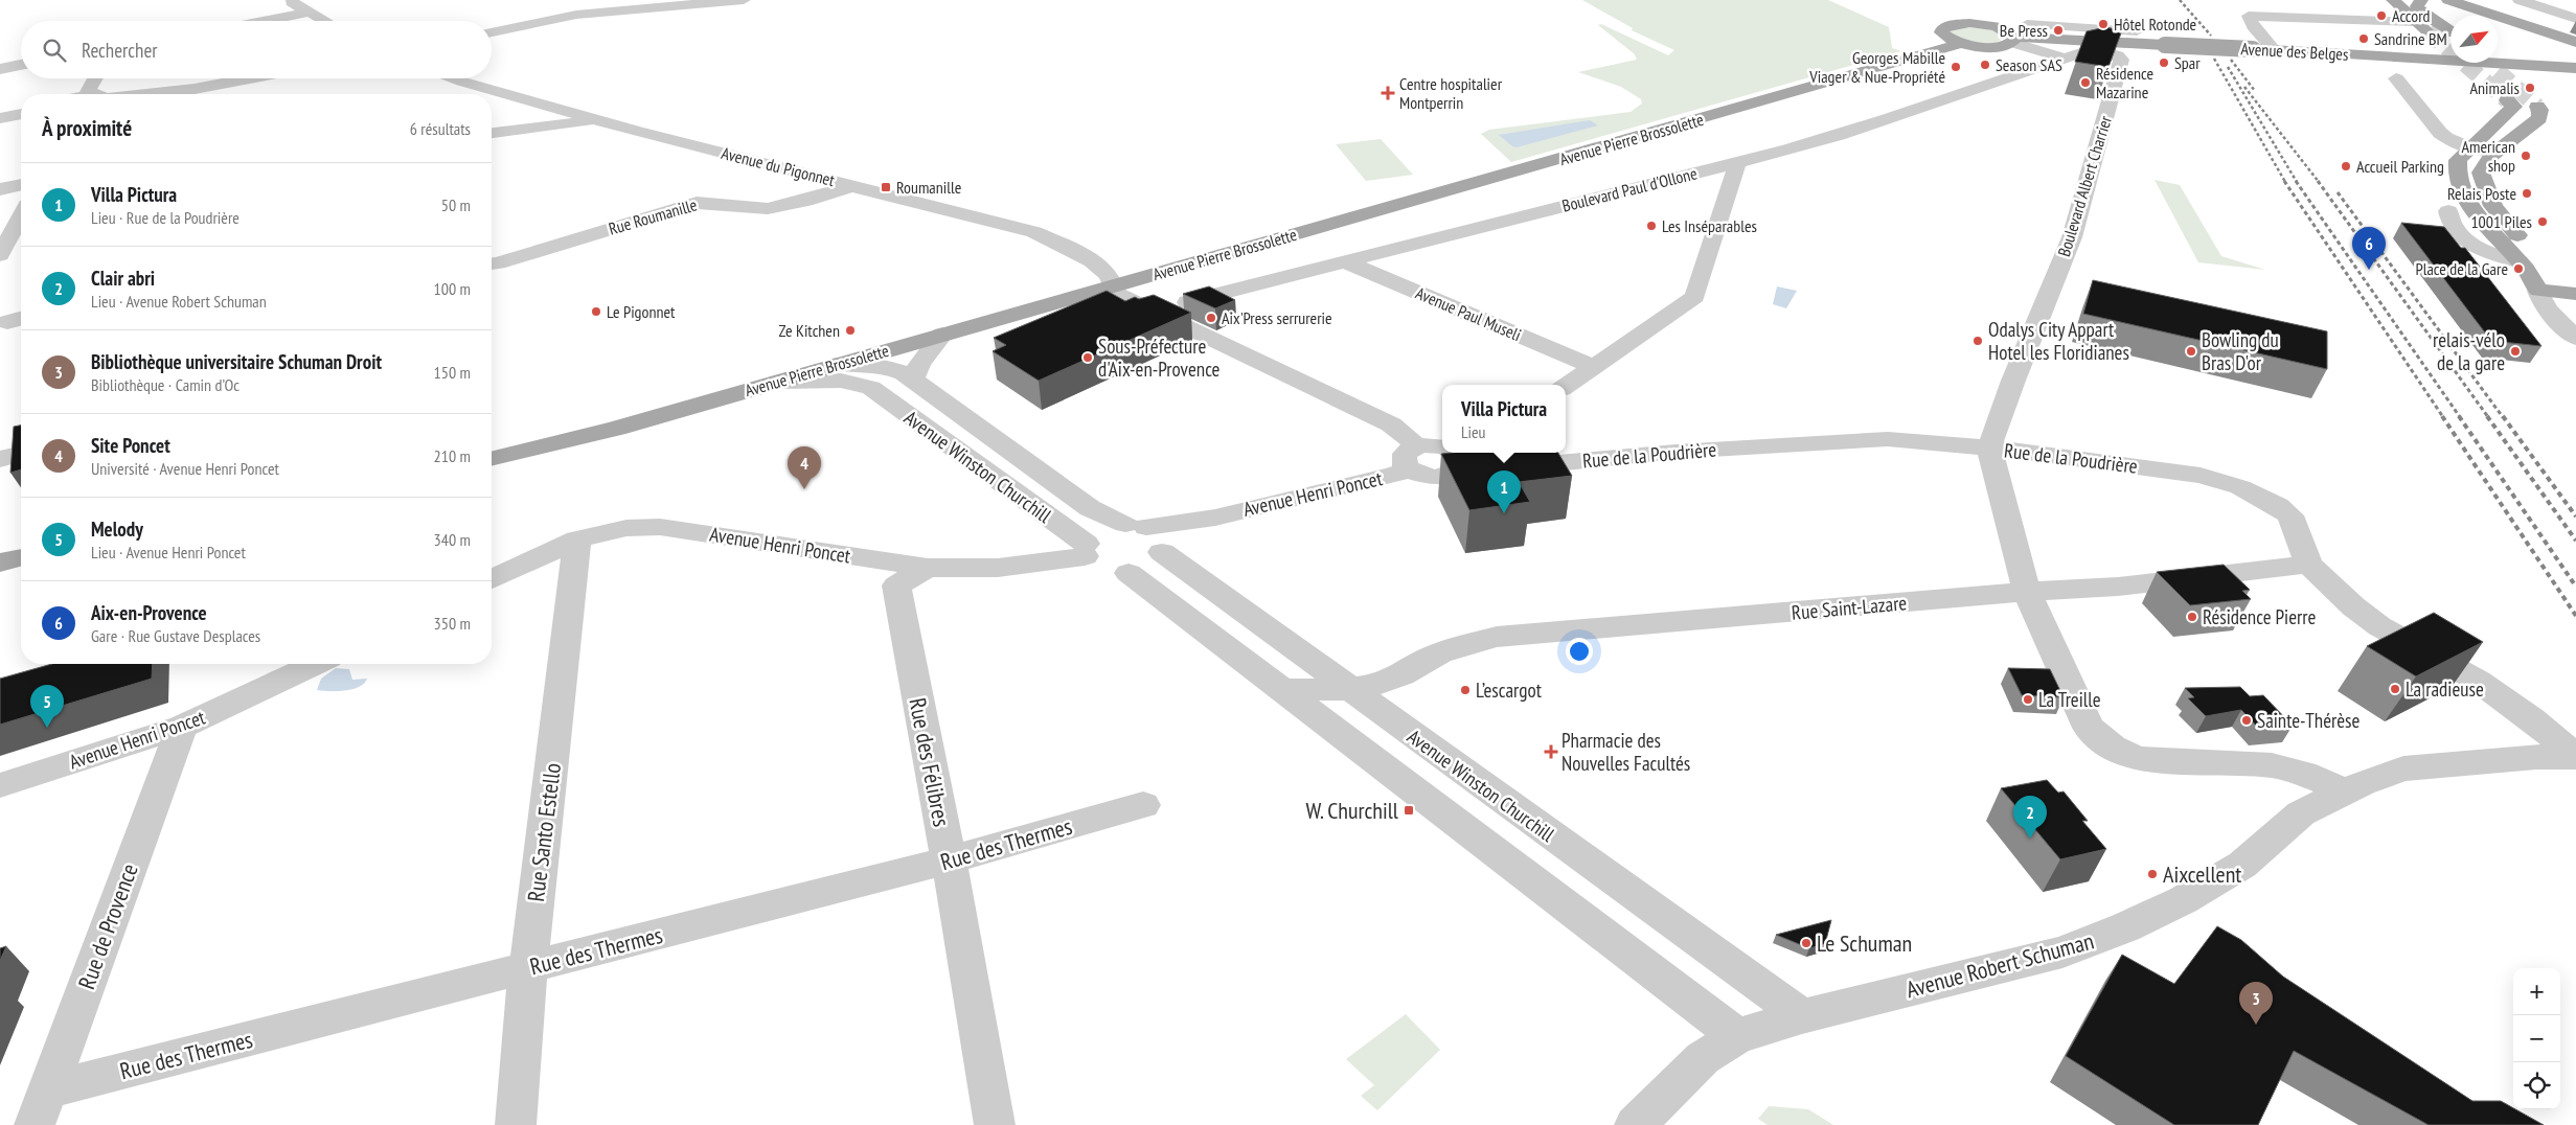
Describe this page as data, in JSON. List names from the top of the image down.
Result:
{
  "streets": {
    "main road": ["Avenue des Belges", "Avenue Pierre Brossolette"],
    "street": [
      "Avenue du Pigonnet",
      "Boulevard Albert Charrier",
      "Boulevard Paul d'Ollone",
      "Rue Roumanille",
      "Avenue Paul Museli",
      "Rue de la Poudrière",
      "Avenue Winston Churchill",
      "Avenue Henri Poncet",
      "Rue Saint-Lazare",
      "Rue des Félibres",
      "Rue Santo Estello",
      "Rue des Thermes",
      "Rue de Provence",
      "Avenue Robert Schuman"
    ]
  },
  "crossings": [
    ["Avenue Pierre Brossolette", "Avenue du Pigonnet"],
    ["Avenue Pierre Brossolette", "Avenue Winston Churchill"],
    ["Avenue du Pigonnet", "Rue Roumanille"],
    ["Boulevard Albert Charrier", "Boulevard Paul d'Ollone"],
    ["Boulevard Albert Charrier", "Rue de la Poudrière"],
    ["Boulevard Paul d'Ollone", "Avenue Paul Museli"],
    ["Rue de la Poudrière", "Rue Saint-Lazare"],
    ["Rue de la Poudrière", "Avenue Robert Schuman"],
    ["Avenue Winston Churchill", "Avenue Henri Poncet"],
    ["Avenue Winston Churchill", "Rue Saint-Lazare"],
    ["Avenue Winston Churchill", "Avenue Robert Schuman"],
    ["Avenue Henri Poncet", "Rue Santo Estello"],
    ["Avenue Henri Poncet", "Rue de Provence"],
    ["Rue des Félibres", "Rue des Thermes"],
    ["Rue Santo Estello", "Rue des Thermes"],
    ["Rue des Thermes", "Rue de Provence"]
  ],
  "places": {
    "other": [
      "Accord",
      "Hôtel Rotonde",
      "Be Press",
      "Sandrine BM",
      "Spar",
      "Season SAS",
      "Georges Mabille Viager & Nue-Propriété",
      "Résidence Mazarine",
      "Animalis",
      "American shop",
      "Accueil Parking",
      "Relais Poste",
      "1001 Piles",
      "Les Inséparables",
      "Place de la Gare",
      "Le Pigonnet",
      "Aix'Press serrurerie",
      "Ze Kitchen",
      "Odalys City Appart Hotel les Floridianes",
      "Bowling du Bras D'or",
      "relais-vélo de la gare",
      "Sous-Préfecture d'Aix-en-Provence",
      "Résidence Pierre",
      "La radieuse",
      "L’escargot",
      "La Treille",
      "Sainte-Thérèse",
      "Aixcellent",
      "Le Schuman"
    ],
    "health": ["Centre hospitalier Montperrin", "Pharmacie des Nouvelles Facultés"],
    "transit": ["Roumanille", "W. Churchill"]
  },
  "north": "top right",
  "page": {
    "search": "Rechercher",
    "heading": ["À proximité", "6 résultats"],
    "list": [
      {
        "mark": "1",
        "name": "Villa Pictura",
        "note": "Lieu · Rue de la Poudrière",
        "value": "50 m"
      },
      {
        "mark": "2",
        "name": "Clair abri",
        "note": "Lieu · Avenue Robert Schuman",
        "value": "100 m"
      },
      {
        "mark": "3",
        "name": "Bibliothèque universitaire Schuman Droit",
        "note": "Bibliothèque · Camin d’Oc",
        "value": "150 m"
      },
      {
        "mark": "4",
        "name": "Site Poncet",
        "note": "Université · Avenue Henri Poncet",
        "value": "210 m"
      },
      {
        "mark": "5",
        "name": "Melody",
        "note": "Lieu · Avenue Henri Poncet",
        "value": "340 m"
      },
      {
        "mark": "6",
        "name": "Aix-en-Provence",
        "note": "Gare · Rue Gustave Desplaces",
        "value": "350 m"
      }
    ],
    "pins": [
      "6",
      "4",
      "1",
      "5",
      "2",
      "3"
    ],
    "popup": ["Villa Pictura", "Lieu"],
    "map_buttons": ["+", "−"]
  }
}
